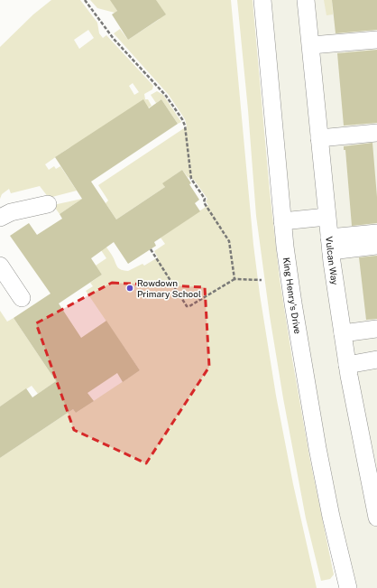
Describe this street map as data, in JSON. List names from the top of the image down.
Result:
{
  "streets": {
    "street": ["Vulcan Way", "King Henry's Drive"]
  },
  "places": ["Rowdown Primary School"]
}
